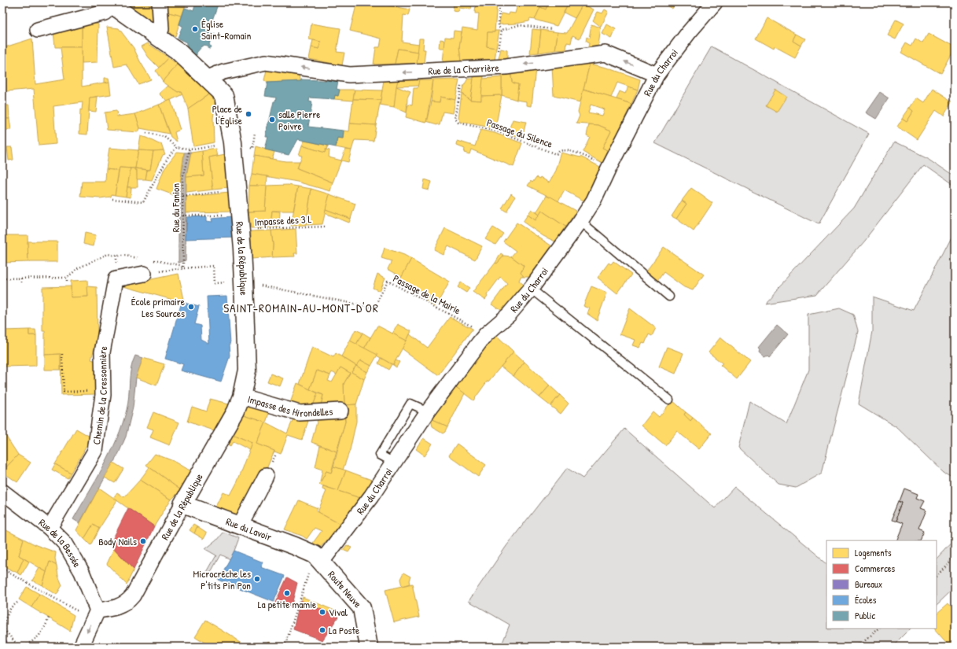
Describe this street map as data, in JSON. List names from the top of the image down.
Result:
{
  "streets": {
    "main road": ["Rue de la République", "Rue du Lavoir", "Route Neuve"],
    "street": [
      "Rue de la Charrière",
      "Rue du Charroi",
      "Chemin de la Cressonnière",
      "Impasse des Hirondelles",
      "Rue de la Bessée"
    ],
    "path": [
      "Passage du Silence",
      "Rue du Fanion",
      "Impasse des 3 L",
      "Passage de la Mairie"
    ]
  },
  "crossings": [
    ["Rue de la Charrière", "Rue du Charroi"],
    ["Rue de la Charrière", "Passage du Silence"],
    ["Rue de la Charrière", "Rue de la République"],
    ["Rue du Charroi", "Passage du Silence"],
    ["Rue du Charroi", "Passage de la Mairie"],
    ["Rue du Charroi", "Rue du Lavoir"],
    ["Rue du Charroi", "Route Neuve"],
    ["Rue du Fanion", "Impasse des 3 L"],
    ["Impasse des 3 L", "Rue de la République"],
    ["Rue de la République", "Passage de la Mairie"],
    ["Rue de la République", "Impasse des Hirondelles"],
    ["Rue de la République", "Rue du Lavoir"],
    ["Rue de la République", "Rue de la Bessée"],
    ["Chemin de la Cressonnière", "Rue de la Bessée"],
    ["Rue du Lavoir", "Route Neuve"]
  ],
  "one_way": ["Rue de la Charrière"],
  "districts": ["SAINT-ROMAIN-AU-MONT-D'OR"],
  "places": [
    "Église Saint-Romain",
    "Place de l'Église",
    "salle Pierre Poivre",
    "École primaire Les Sources",
    "Body Nails",
    "Microcrêche les P'tits Pin Pon",
    "La petite mamie",
    "Vival",
    "La Poste"
  ],
  "legend": [
    "Logements",
    "Commerces",
    "Bureaux",
    "Écoles",
    "Public"
  ]
}
